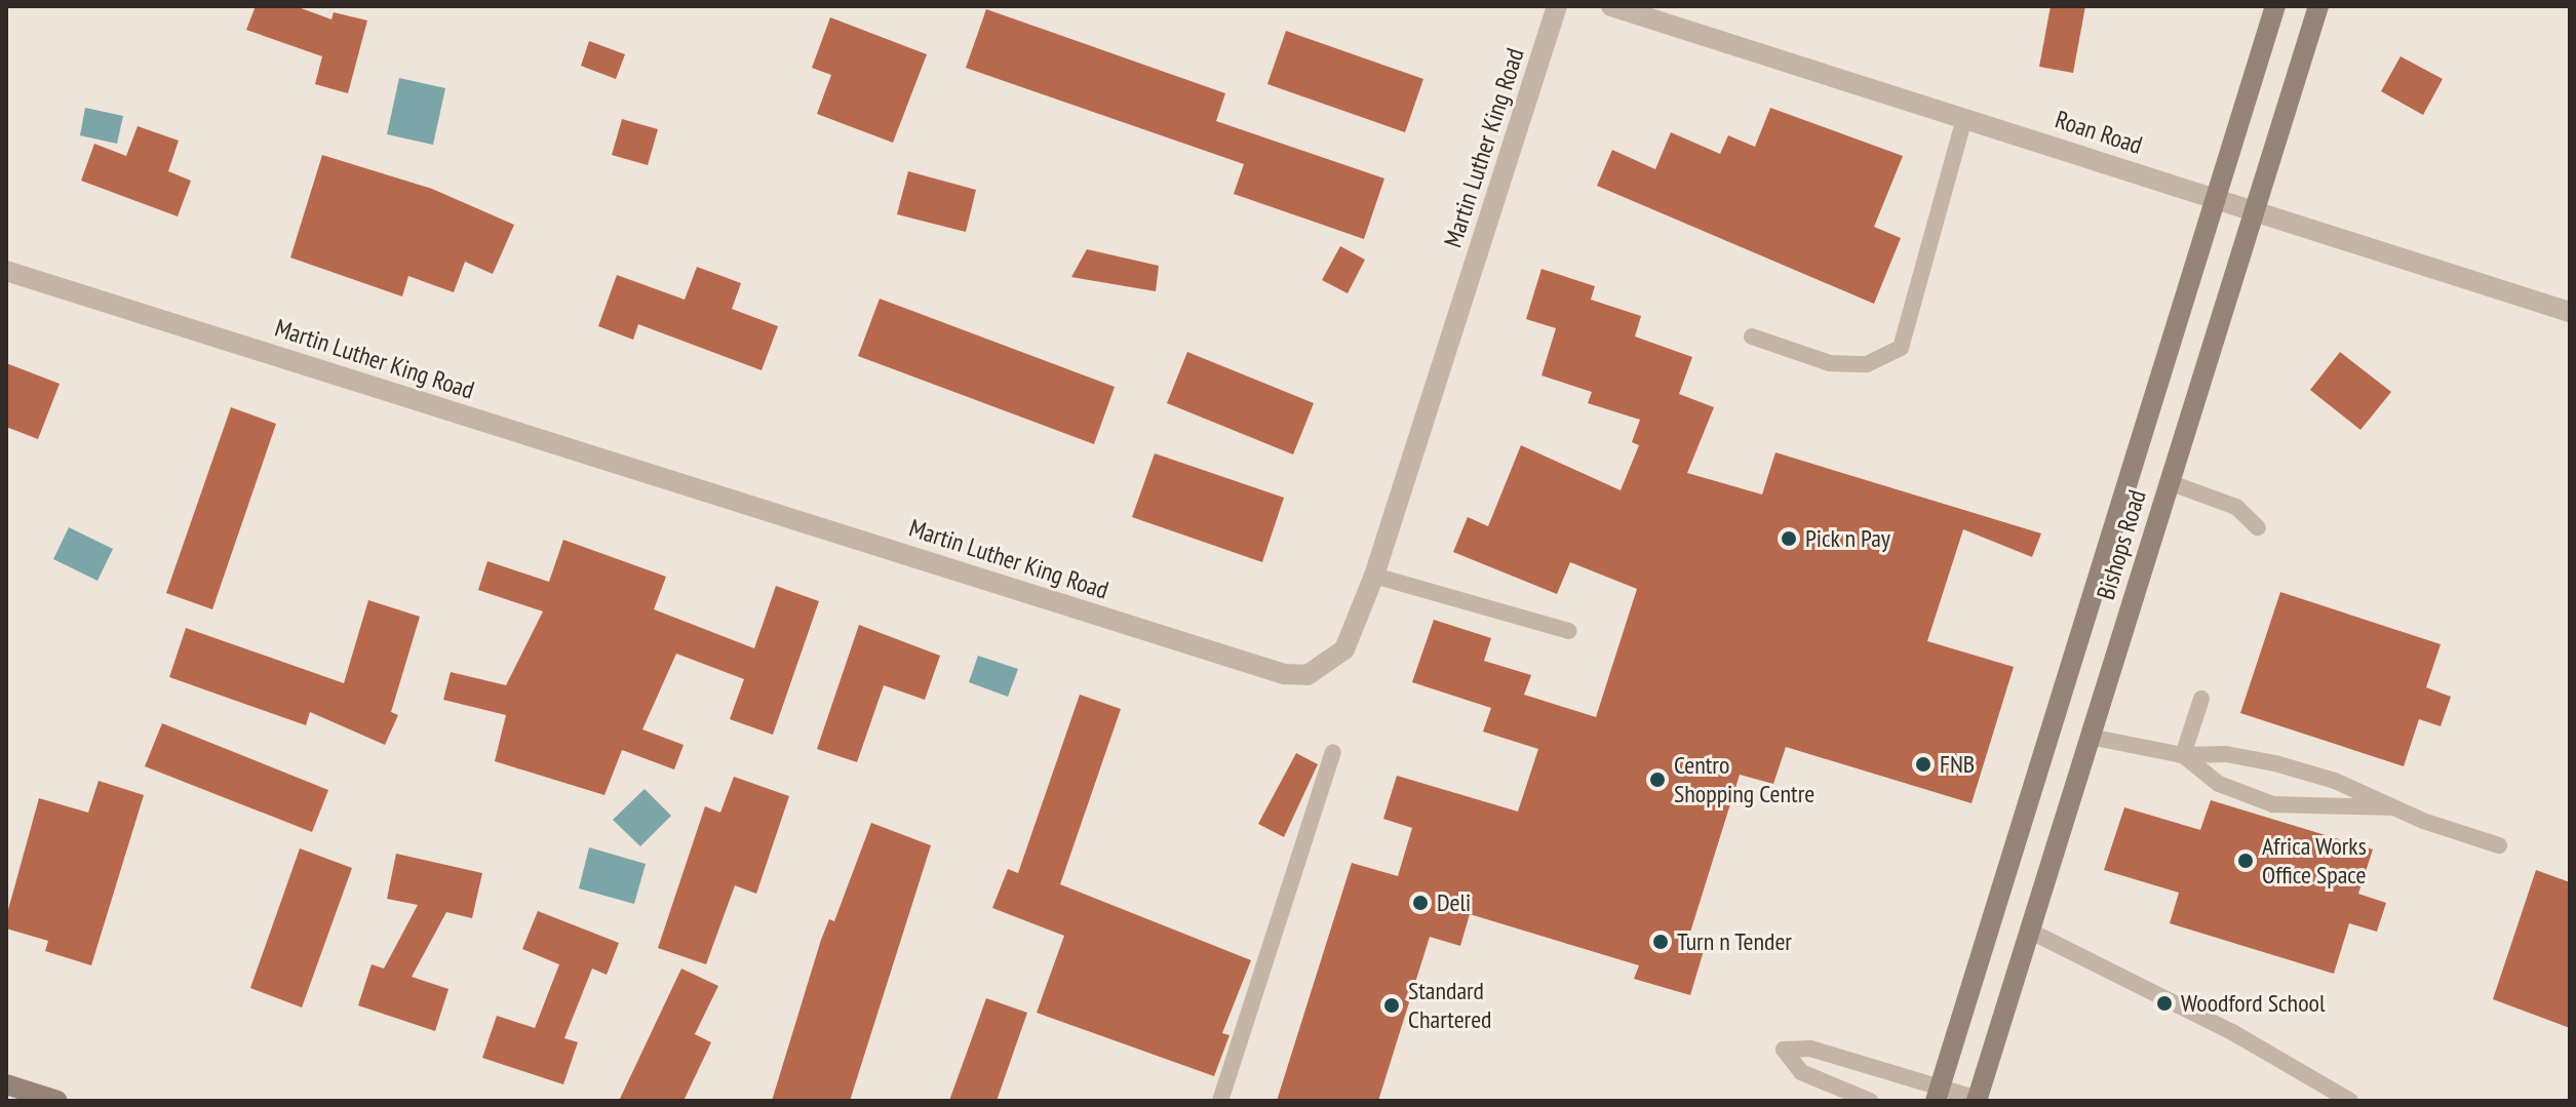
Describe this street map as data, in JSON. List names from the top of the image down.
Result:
{
  "streets": {
    "main road": ["Bishops Road"],
    "street": ["Roan Road", "Martin Luther King Road"]
  },
  "crossings": [
    ["Roan Road", "Bishops Road"]
  ],
  "places": [
    "Pick n Pay",
    "FNB",
    "Centro Shopping Centre",
    "Africa Works Office Space",
    "Deli",
    "Turn n Tender",
    "Woodford School",
    "Standard Chartered"
  ]
}
